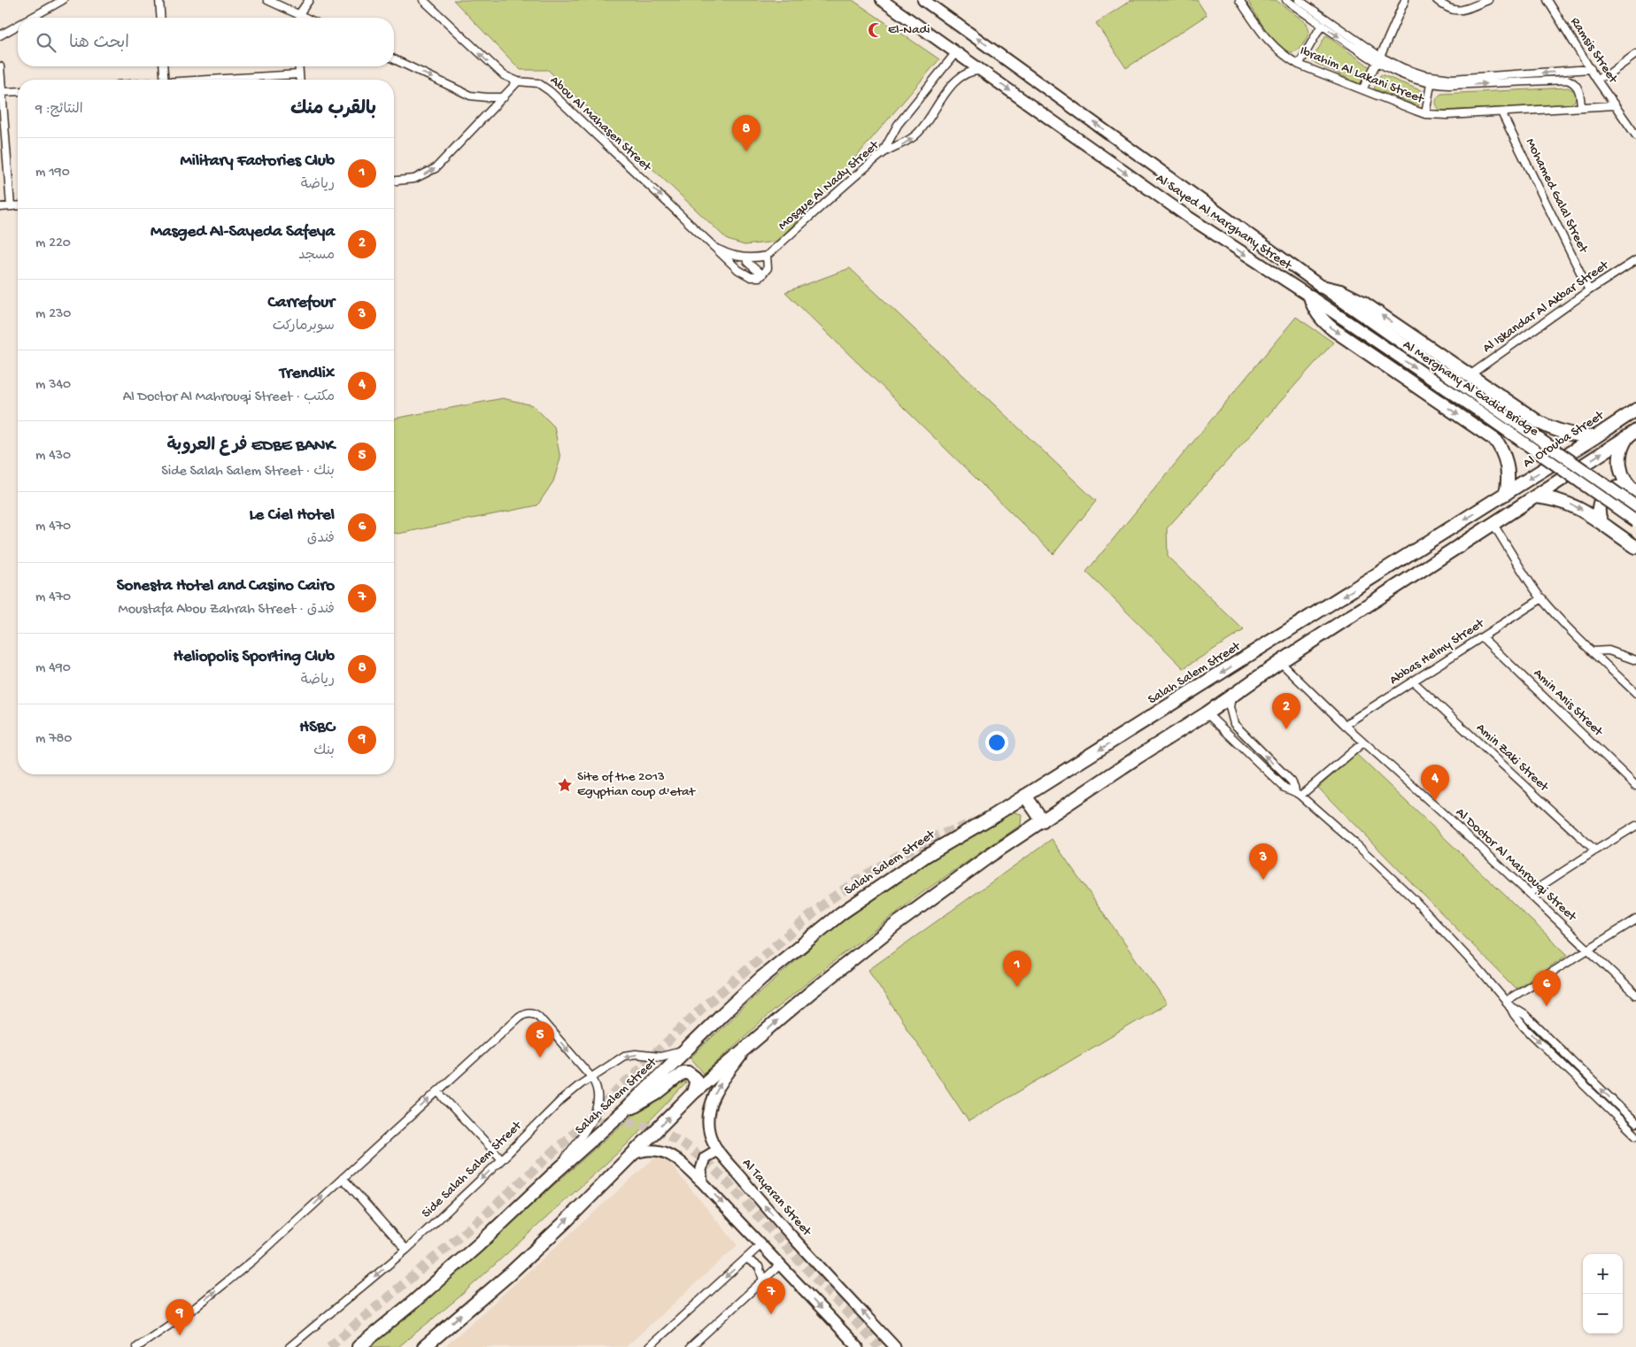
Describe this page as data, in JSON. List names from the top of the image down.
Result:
{
  "streets": {
    "highway": ["Al Sayed Al Marghany Street", "Al Orouba Street", "Salah Salem Street"],
    "main road": ["Al Merghany Al Gadid Bridge", "Al Tayaran Street"],
    "street": [
      "Ramsis Street",
      "Ibrahim Al Lakani Street",
      "Abou Al Mahasen Street",
      "Mosque Al Nady Street",
      "Mohamed Galal Street",
      "Al Iskandar Al Akbar Street",
      "Abbas Helmy Street",
      "Amin Anis Street",
      "Amin Zaki Street",
      "Al Doctor Al Mahrouqi Street",
      "Side Salah Salem Street"
    ]
  },
  "crossings": [
    ["Ramsis Street", "Ibrahim Al Lakani Street"],
    ["Ibrahim Al Lakani Street", "Mohamed Galal Street"],
    ["Abou Al Mahasen Street", "Mosque Al Nady Street"],
    ["Mosque Al Nady Street", "Al Sayed Al Marghany Street"],
    ["Mohamed Galal Street", "Al Iskandar Al Akbar Street"],
    ["Al Sayed Al Marghany Street", "Al Iskandar Al Akbar Street"],
    ["Al Sayed Al Marghany Street", "Al Merghany Al Gadid Bridge"],
    ["Al Sayed Al Marghany Street", "Al Orouba Street"],
    ["Al Orouba Street", "Salah Salem Street"],
    ["Abbas Helmy Street", "Amin Anis Street"],
    ["Abbas Helmy Street", "Amin Zaki Street"],
    ["Abbas Helmy Street", "Al Doctor Al Mahrouqi Street"],
    ["Salah Salem Street", "Side Salah Salem Street"]
  ],
  "one_way": ["Side Salah Salem Street"],
  "places": {
    "mosque": ["El-Nadi"],
    "place": ["Site of the 2013 Egyptian coup d'etat"]
  },
  "page": {
    "search": "ابحث هنا",
    "heading": ["بالقرب منك", "النتائج: 9"],
    "pins": [
      "8",
      "2",
      "4",
      "3",
      "1",
      "6",
      "5",
      "7",
      "9"
    ],
    "list": [
      {
        "mark": "1",
        "name": "Military Factories Club",
        "note": "رياضة",
        "value": "190 m"
      },
      {
        "mark": "2",
        "name": "Masged Al-Sayeda Safeya",
        "note": "مسجد",
        "value": "220 m"
      },
      {
        "mark": "3",
        "name": "Carrefour",
        "note": "سوبرماركت",
        "value": "230 m"
      },
      {
        "mark": "4",
        "name": "Trendlix",
        "note": "مكتب · Al Doctor Al Mahrouqi Street",
        "value": "340 m"
      },
      {
        "mark": "5",
        "name": "EDBE BANK فرع العروبة",
        "note": "بنك · Side Salah Salem Street",
        "value": "430 m"
      },
      {
        "mark": "6",
        "name": "Le Ciel Hotel",
        "note": "فندق",
        "value": "470 m"
      },
      {
        "mark": "7",
        "name": "Sonesta Hotel and Casino Cairo",
        "note": "فندق · Moustafa Abou Zahrah Street",
        "value": "470 m"
      },
      {
        "mark": "8",
        "name": "Heliopolis Sporting Club",
        "note": "رياضة",
        "value": "490 m"
      },
      {
        "mark": "9",
        "name": "HSBC",
        "note": "بنك",
        "value": "780 m"
      }
    ],
    "map_buttons": ["+", "−"]
  }
}
